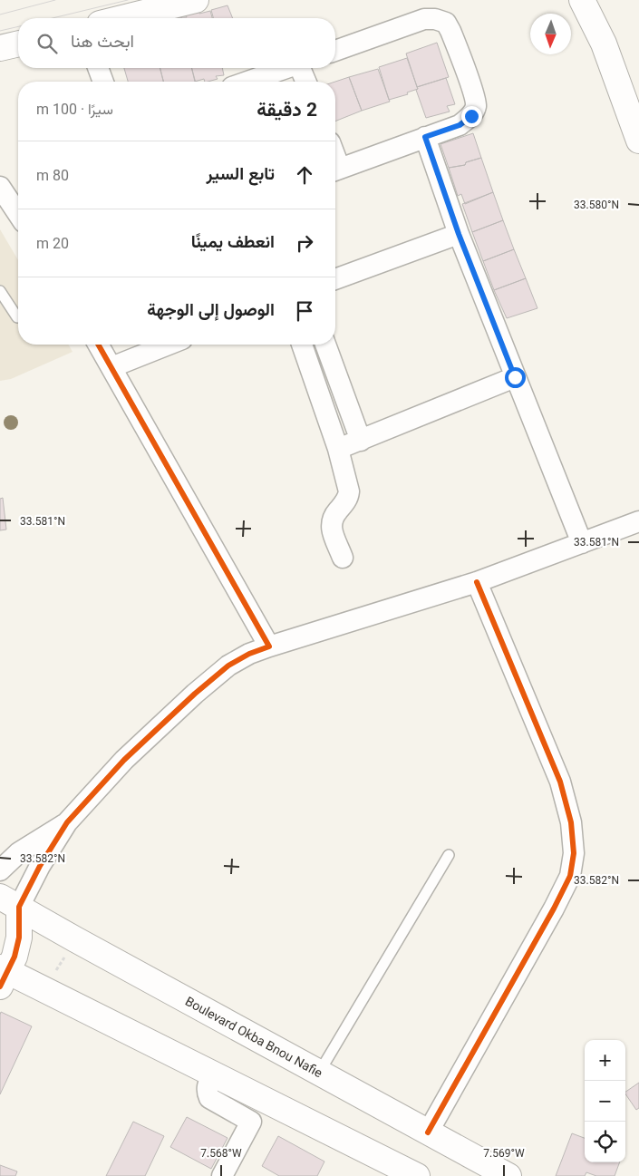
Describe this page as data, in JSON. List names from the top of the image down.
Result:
{
  "streets": {
    "main road": ["Boulevard Okba Bnou Nafie"]
  },
  "north": "bottom",
  "page": {
    "search": "ابحث هنا",
    "heading": ["2 دقيقة", "سيرًا · 100 m"],
    "list": [
      ["تابع السير", "80 m"],
      ["انعطف يمينًا", "20 m"],
      "الوصول إلى الوجهة"
    ],
    "map_buttons": ["+", "−"]
  },
  "coordinates": [
    "33.580°N",
    "33.581°N",
    "33.582°N",
    "7.568°W",
    "7.569°W"
  ]
}
